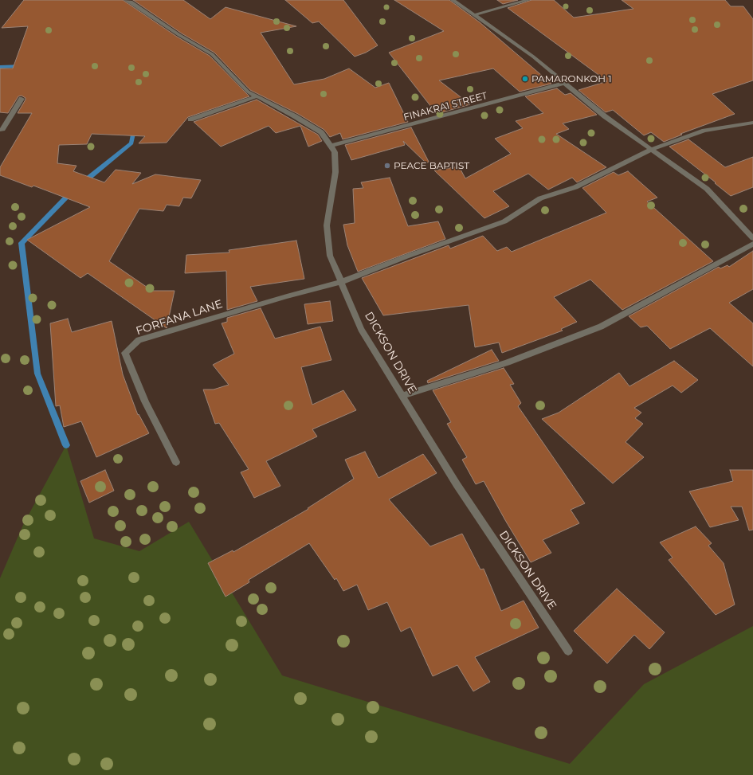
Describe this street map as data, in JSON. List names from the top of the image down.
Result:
{
  "streets": {
    "street": ["FINAKRA1 STREET", "FORFANA LANE", "DICKSON DRIVE"]
  },
  "crossings": [
    ["FINAKRA1 STREET", "DICKSON DRIVE"],
    ["FORFANA LANE", "DICKSON DRIVE"]
  ],
  "places": ["PAMARONKOH 1", "PEACE BAPTIST"]
}
